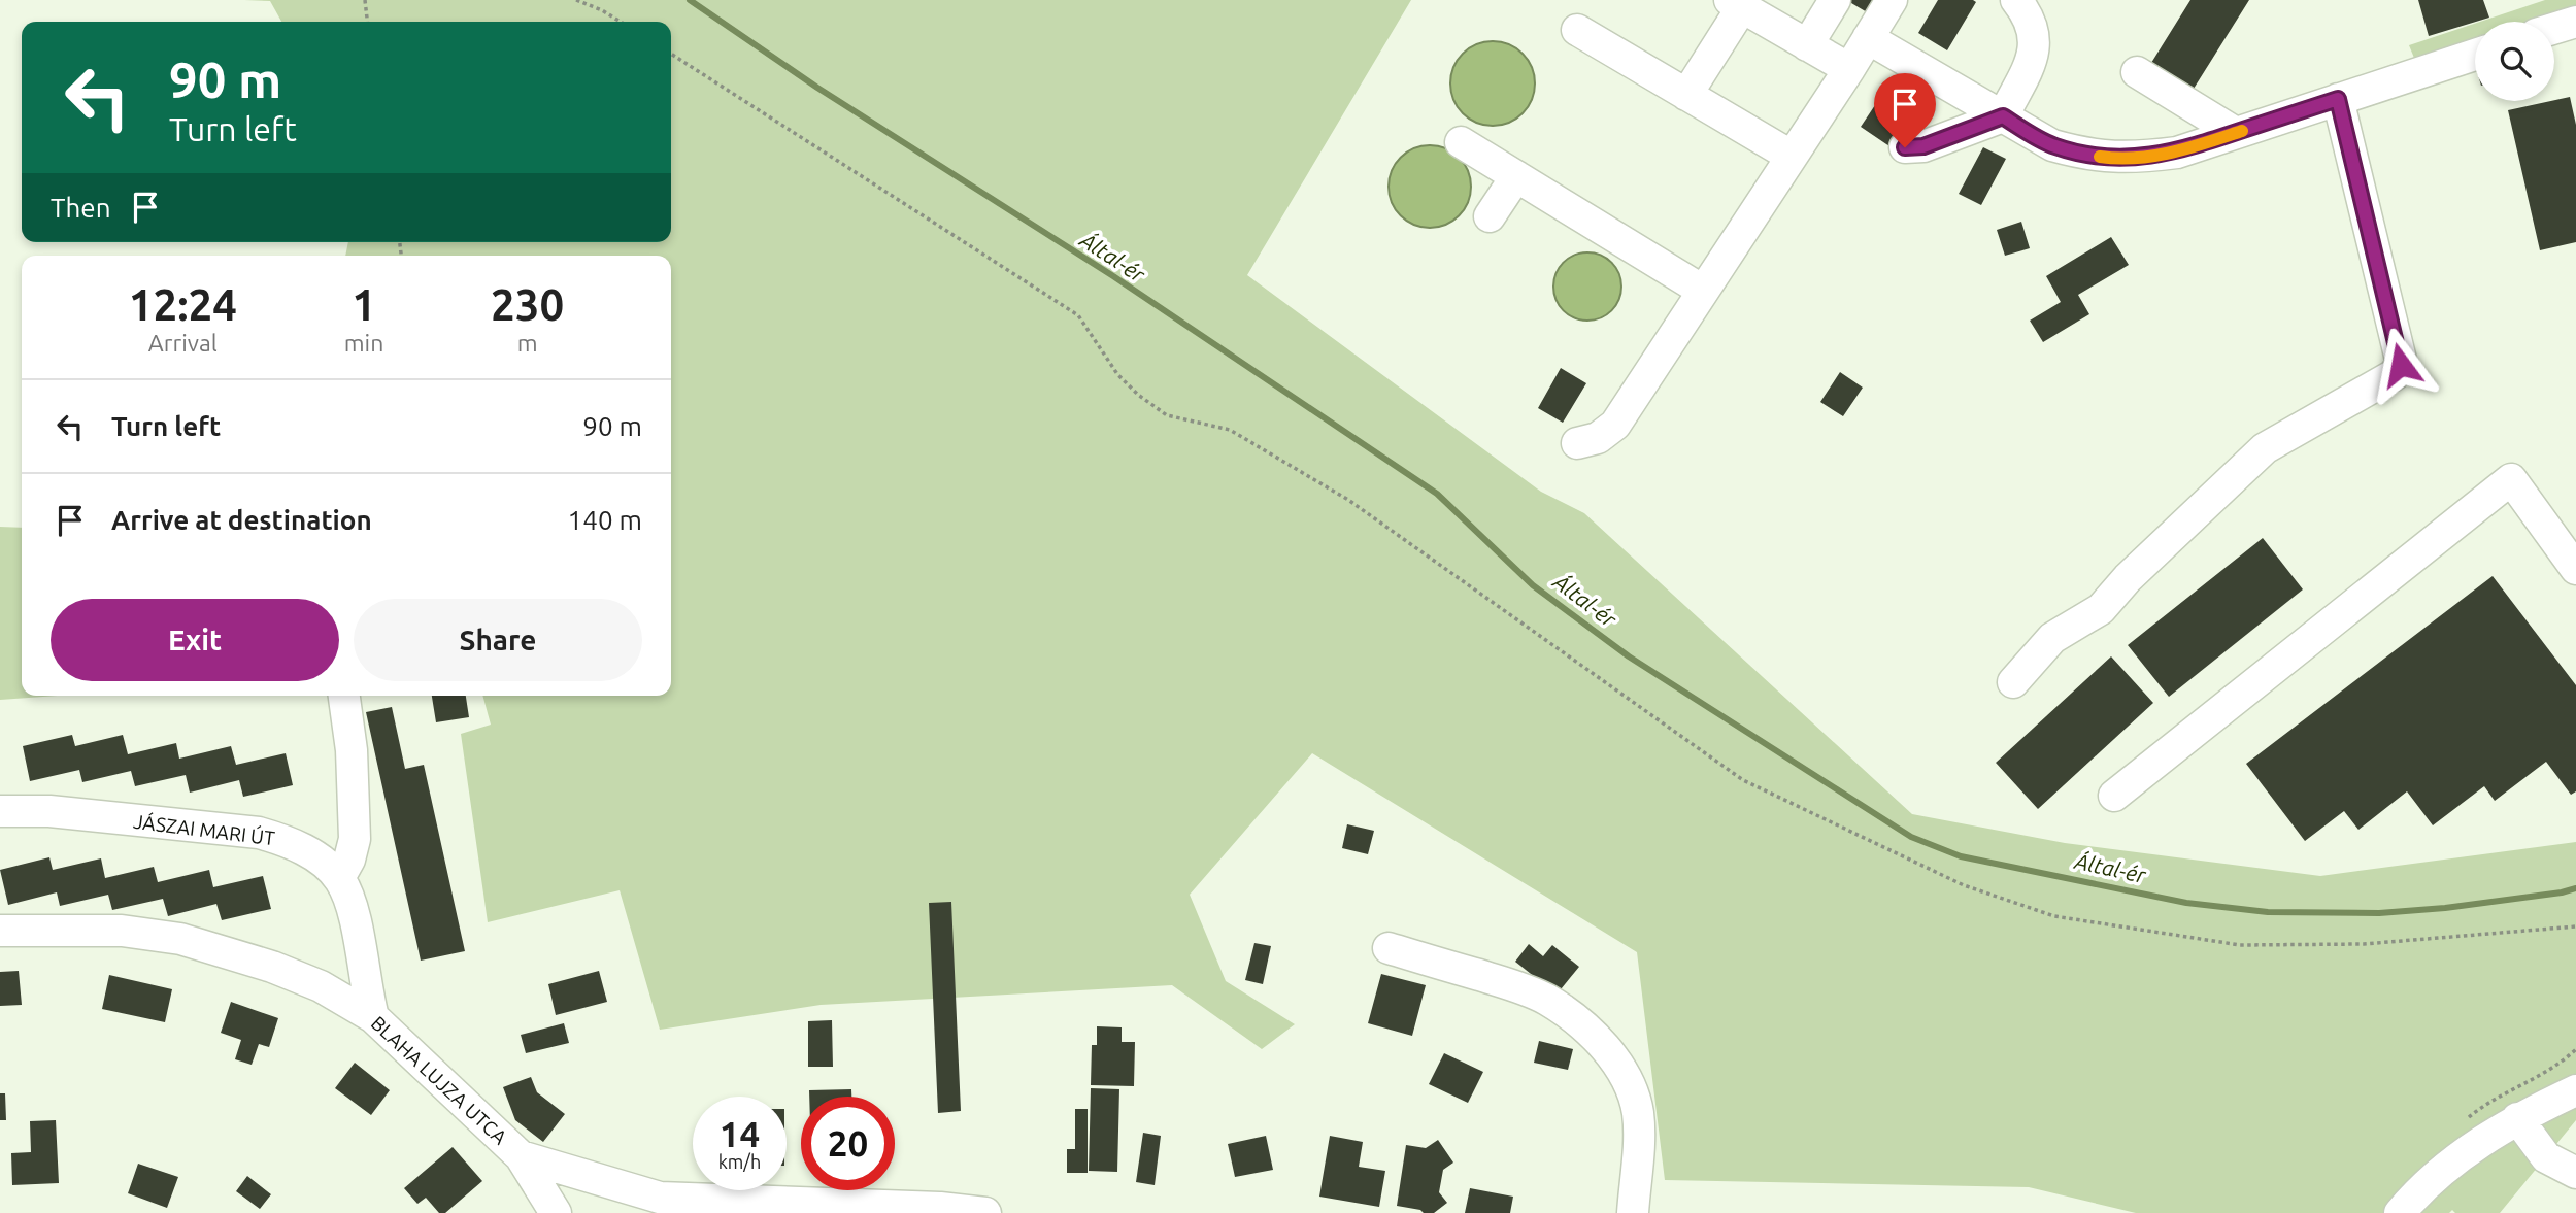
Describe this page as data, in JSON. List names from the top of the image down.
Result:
{
  "streets": {
    "street": ["JÁSZAI MARI ÚT", "BLAHA LUJZA UTCA"]
  },
  "crossings": [
    ["JÁSZAI MARI ÚT", "BLAHA LUJZA UTCA"]
  ],
  "water": ["Által-ér"],
  "page": {
    "turn": ["90 m", "Turn left"],
    "then": "Then",
    "eta": [
      "12:24",
      "Arrival",
      "1",
      "min",
      "230",
      "m"
    ],
    "list": [
      {
        "name": "Turn left",
        "value": "90 m"
      },
      {
        "name": "Arrive at destination",
        "value": "140 m"
      }
    ],
    "buttons": ["Exit", "Share"],
    "speed": "14 km/h",
    "limit": "20"
  }
}
